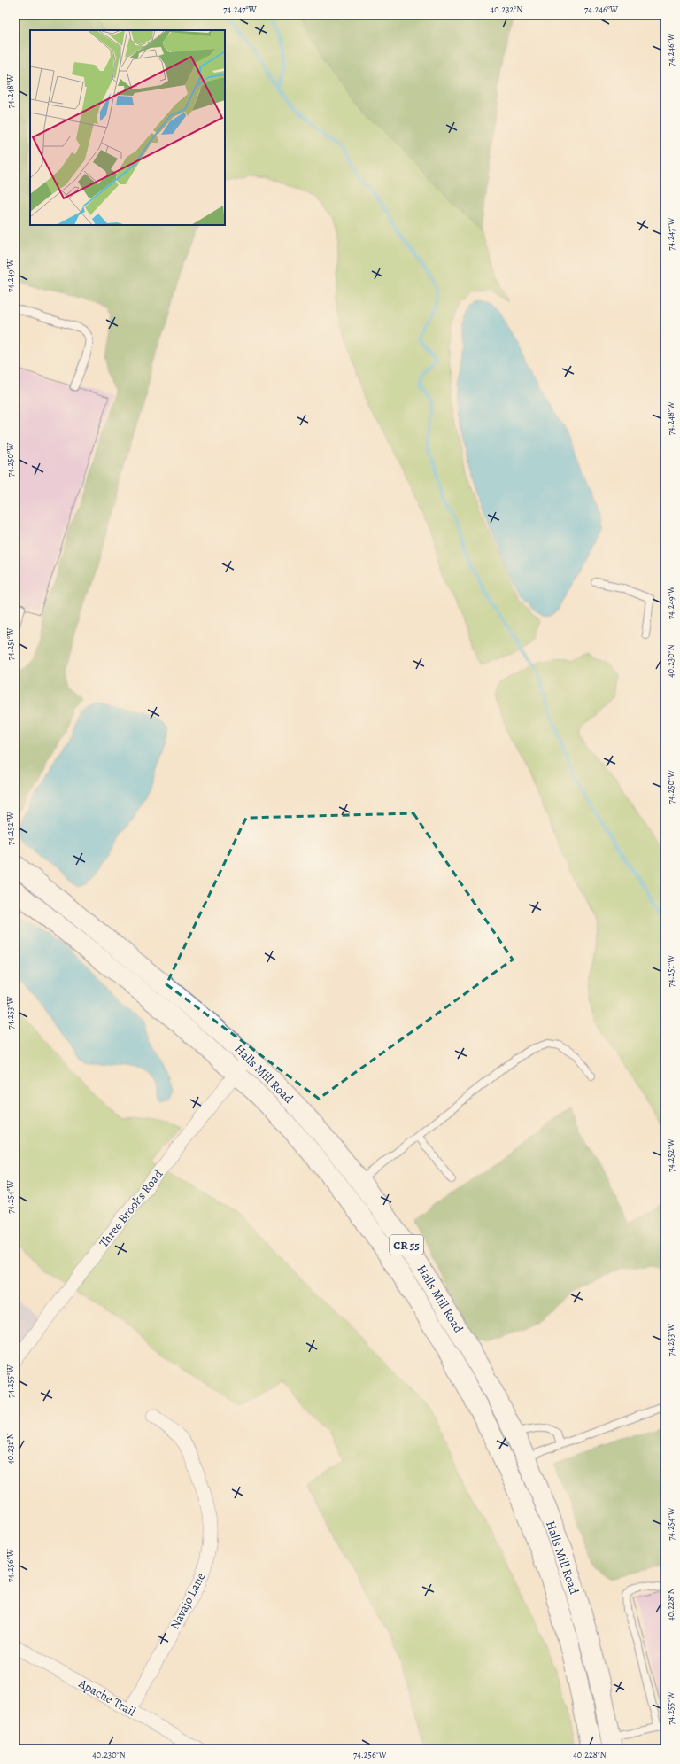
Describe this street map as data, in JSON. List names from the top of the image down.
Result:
{
  "streets": {
    "main road": ["Halls Mill Road", "CR 55"],
    "street": ["Three Brooks Road", "Navajo Lane", "Apache Trail"]
  },
  "crossings": [
    ["Halls Mill Road", "Three Brooks Road"],
    ["Navajo Lane", "Apache Trail"]
  ],
  "coordinates": [
    "74.247°W",
    "40.232°N",
    "74.246°W",
    "74.248°W",
    "74.249°W",
    "74.250°W",
    "74.251°W",
    "40.230°N",
    "74.252°W",
    "74.253°W",
    "74.254°W",
    "74.255°W",
    "40.231°N",
    "74.256°W",
    "40.228°N"
  ]
}
